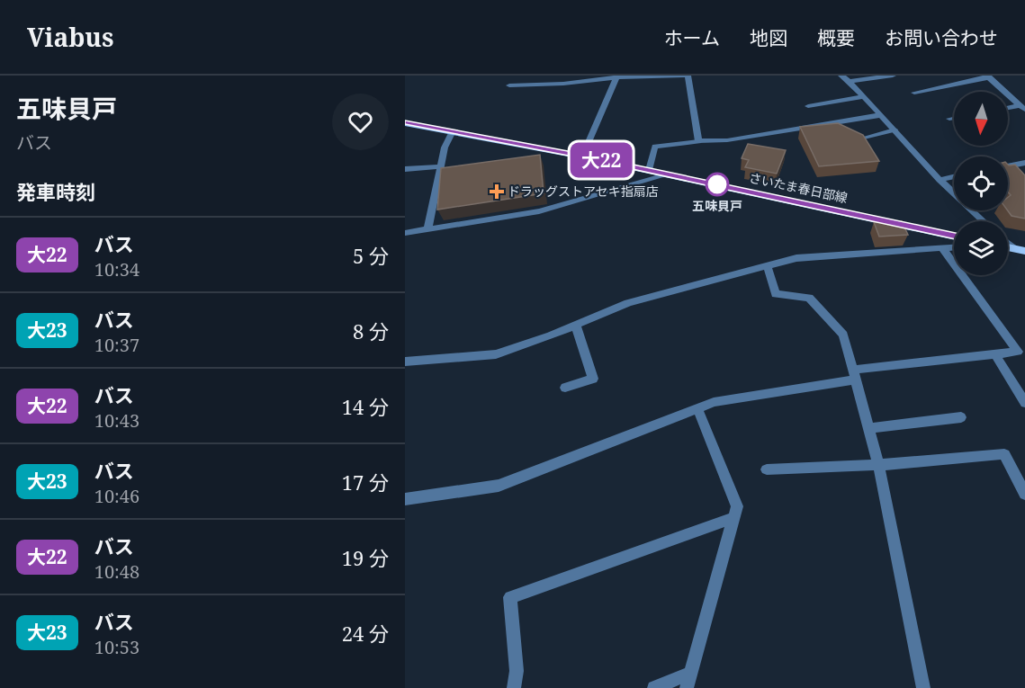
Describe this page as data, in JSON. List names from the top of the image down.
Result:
{
  "streets": {
    "main road": ["さいたま春日部線"]
  },
  "places": {
    "other": ["五味貝戸"],
    "health": ["ドラッグストアセキ指扇店"]
  },
  "lines": ["bus line 大22"],
  "north": "bottom",
  "page": {
    "header": "Viabus",
    "nav": [
      "ホーム",
      "地図",
      "概要",
      "お問い合わせ"
    ],
    "heading": [
      ["五味貝戸", "バス"],
      "発車時刻"
    ],
    "on_map": "大22",
    "list": [
      {
        "mark": "大22",
        "name": "バス",
        "note": "10:34",
        "value": "5 分"
      },
      {
        "mark": "大23",
        "name": "バス",
        "note": "10:37",
        "value": "8 分"
      },
      {
        "mark": "大22",
        "name": "バス",
        "note": "10:43",
        "value": "14 分"
      },
      {
        "mark": "大23",
        "name": "バス",
        "note": "10:46",
        "value": "17 分"
      },
      {
        "mark": "大22",
        "name": "バス",
        "note": "10:48",
        "value": "19 分"
      },
      {
        "mark": "大23",
        "name": "バス",
        "note": "10:53",
        "value": "24 分"
      }
    ]
  }
}
